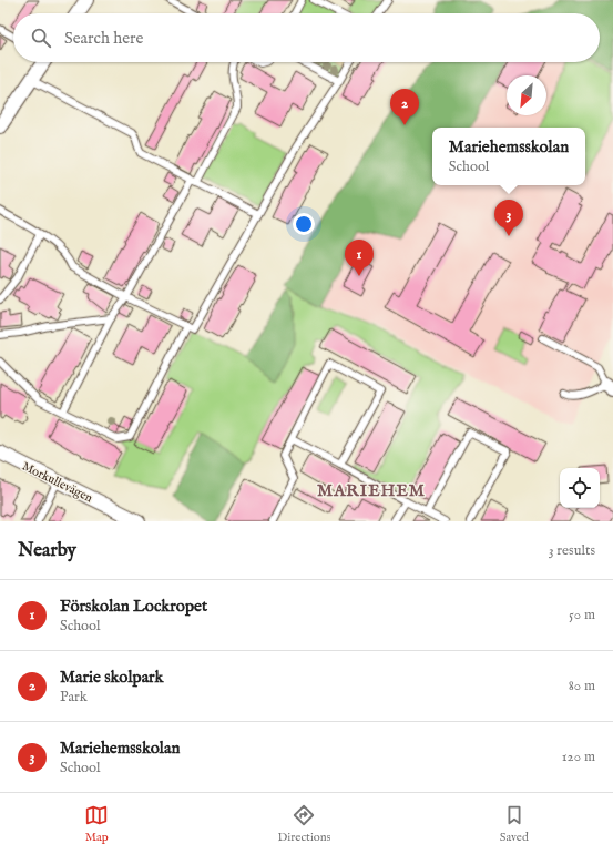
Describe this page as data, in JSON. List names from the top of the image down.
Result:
{
  "streets": {
    "street": ["Morkullevägen"]
  },
  "districts": ["MARIEHEM"],
  "north": "bottom left",
  "page": {
    "search": "Search here",
    "pins": ["2", "3", "1"],
    "popup": ["Mariehemsskolan", "School"],
    "heading": ["Nearby", "3 results"],
    "list": [
      {
        "mark": "1",
        "name": "Förskolan Lockropet",
        "note": "School",
        "value": "50 m"
      },
      {
        "mark": "2",
        "name": "Marie skolpark",
        "note": "Park",
        "value": "80 m"
      },
      {
        "mark": "3",
        "name": "Mariehemsskolan",
        "note": "School",
        "value": "120 m"
      }
    ],
    "nav": ["Map", "Directions", "Saved"]
  }
}
